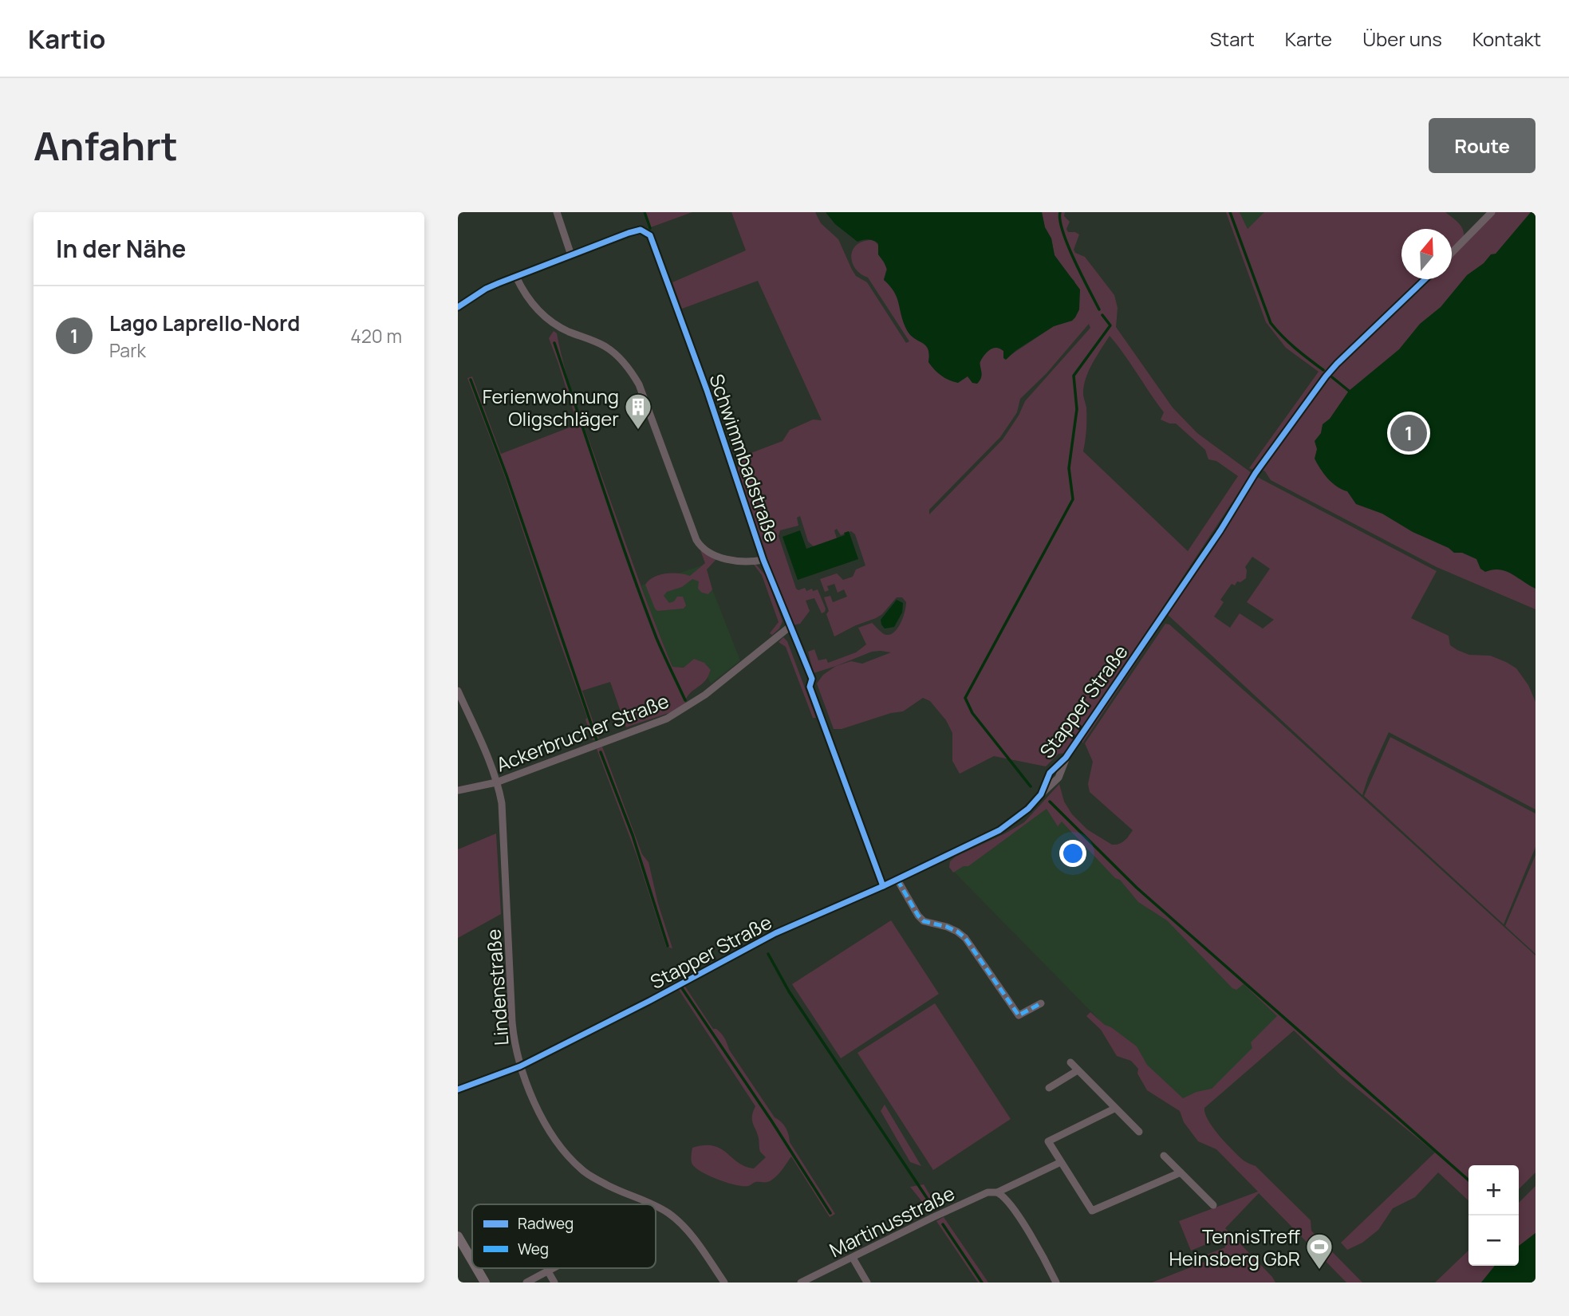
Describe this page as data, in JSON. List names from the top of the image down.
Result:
{
  "streets": {
    "street": [
      "Schwimmbadstraße",
      "Stapper Straße",
      "Ackerbrucher Straße",
      "Lindenstraße",
      "Martinusstraße"
    ]
  },
  "crossings": [
    ["Schwimmbadstraße", "Stapper Straße"],
    ["Schwimmbadstraße", "Ackerbrucher Straße"],
    ["Stapper Straße", "Lindenstraße"],
    ["Ackerbrucher Straße", "Lindenstraße"]
  ],
  "places": {
    "building": ["Ferienwohnung Oligschläger"],
    "sports": ["TennisTreff Heinsberg GbR"]
  },
  "legend": ["Radweg", "Weg"],
  "north": "top",
  "page": {
    "header": "Kartio",
    "nav": [
      "Start",
      "Karte",
      "Über uns",
      "Kontakt"
    ],
    "buttons": "Route",
    "title": "Anfahrt",
    "heading": "In der Nähe",
    "list": [
      {
        "mark": "1",
        "name": "Lago Laprello-Nord",
        "note": "Park",
        "value": "420 m"
      }
    ],
    "pins": "1",
    "map_buttons": ["+", "−"]
  }
}
